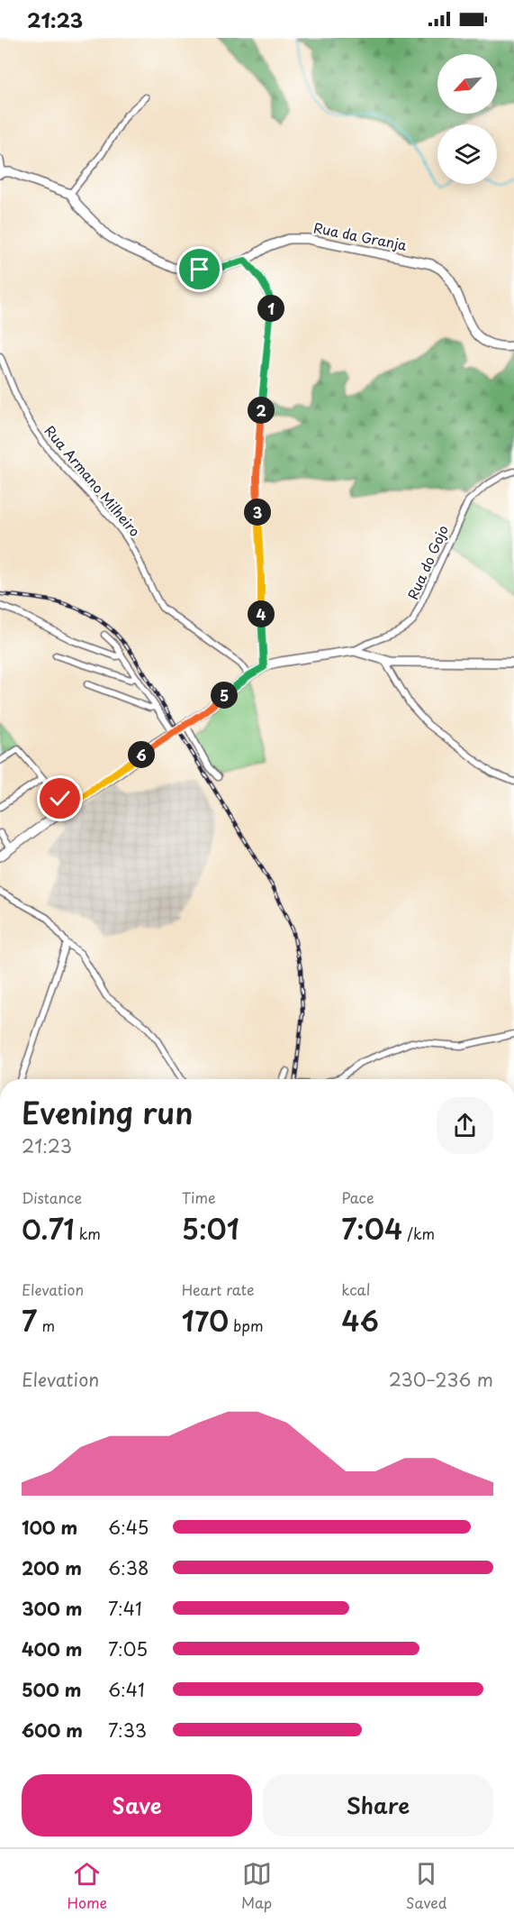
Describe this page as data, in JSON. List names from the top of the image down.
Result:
{
  "streets": {
    "street": ["Rua da Granja", "Rua Armano Milheiro", "Rua do Gojo"]
  },
  "north": "bottom left",
  "page": {
    "status": "21:23",
    "pins": [
      "1",
      "2",
      "3",
      "4",
      "5",
      "6"
    ],
    "heading": ["Evening run", "21:23"],
    "stats": [
      ["Distance", "0.71 km"],
      ["Time", "5:01"],
      ["Pace", "7:04 /km"],
      ["Elevation", "7 m"],
      ["Heart rate", "170 bpm"],
      ["kcal", "46"]
    ],
    "chart": ["Elevation", "230–236 m"],
    "list": [
      {
        "name": "100 m",
        "note": "6:45"
      },
      {
        "name": "200 m",
        "note": "6:38"
      },
      {
        "name": "300 m",
        "note": "7:41"
      },
      {
        "name": "400 m",
        "note": "7:05"
      },
      {
        "name": "500 m",
        "note": "6:41"
      },
      {
        "name": "600 m",
        "note": "7:33"
      }
    ],
    "buttons": ["Save", "Share"],
    "tabs": ["Home", "Map", "Saved"]
  }
}
